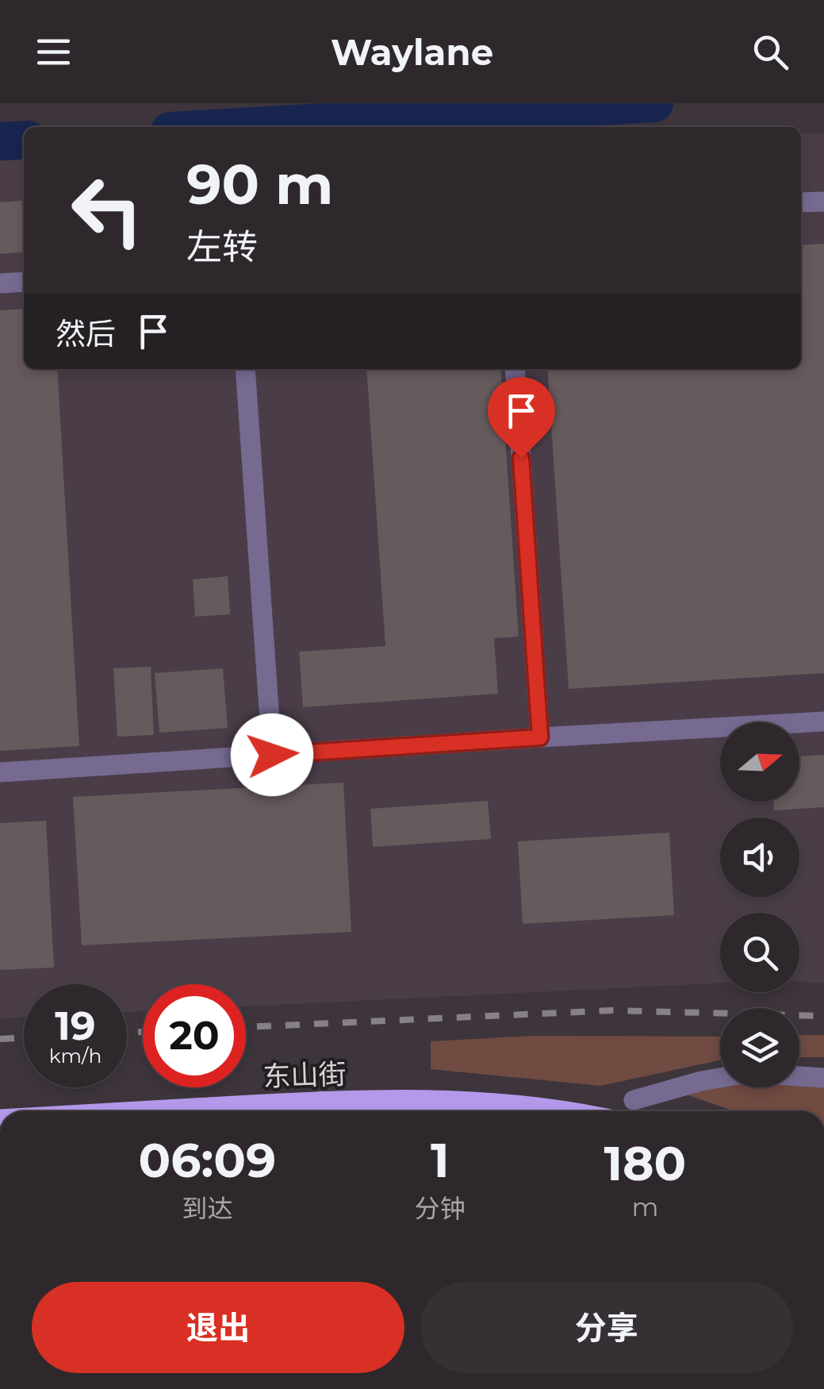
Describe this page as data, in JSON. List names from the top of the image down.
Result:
{
  "streets": {
    "main road": ["东山街"]
  },
  "north": "right",
  "page": {
    "header": "Waylane",
    "turn": ["90 m", "左转"],
    "then": "然后",
    "speed": "19 km/h",
    "limit": "20",
    "eta": [
      "06:09",
      "到达",
      "1",
      "分钟",
      "180",
      "m"
    ],
    "buttons": ["退出", "分享"]
  }
}
